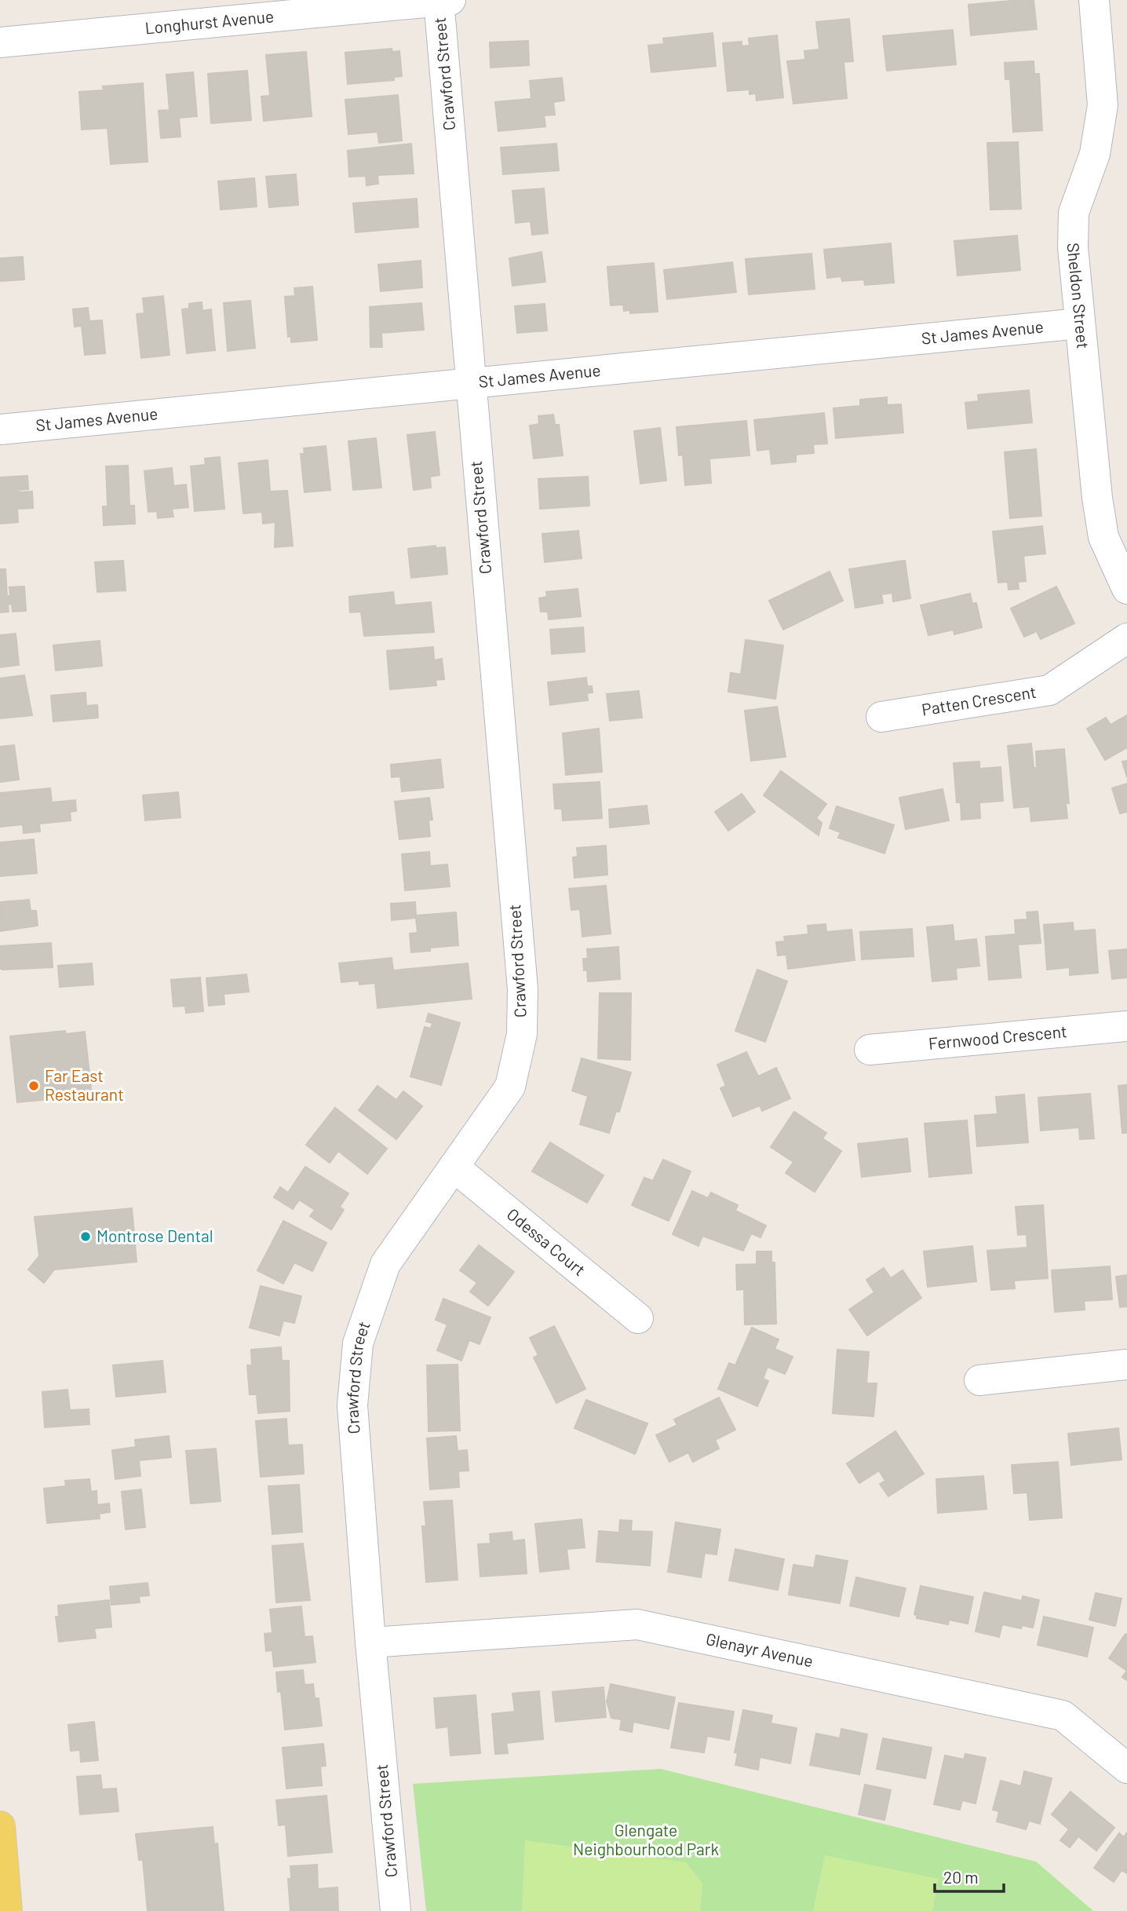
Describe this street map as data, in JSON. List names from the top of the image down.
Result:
{
  "streets": {
    "street": [
      "Longhurst Avenue",
      "Crawford Street",
      "Sheldon Street",
      "St James Avenue",
      "Patten Crescent",
      "Fernwood Crescent",
      "Odessa Court",
      "Glenayr Avenue"
    ]
  },
  "crossings": [
    ["Longhurst Avenue", "Crawford Street"],
    ["Crawford Street", "St James Avenue"],
    ["Crawford Street", "Odessa Court"],
    ["Crawford Street", "Glenayr Avenue"],
    ["Sheldon Street", "St James Avenue"]
  ],
  "parks": ["Glengate Neighbourhood Park"],
  "places": ["Far East Restaurant", "Montrose Dental"],
  "scale_bar": "20 m"
}
